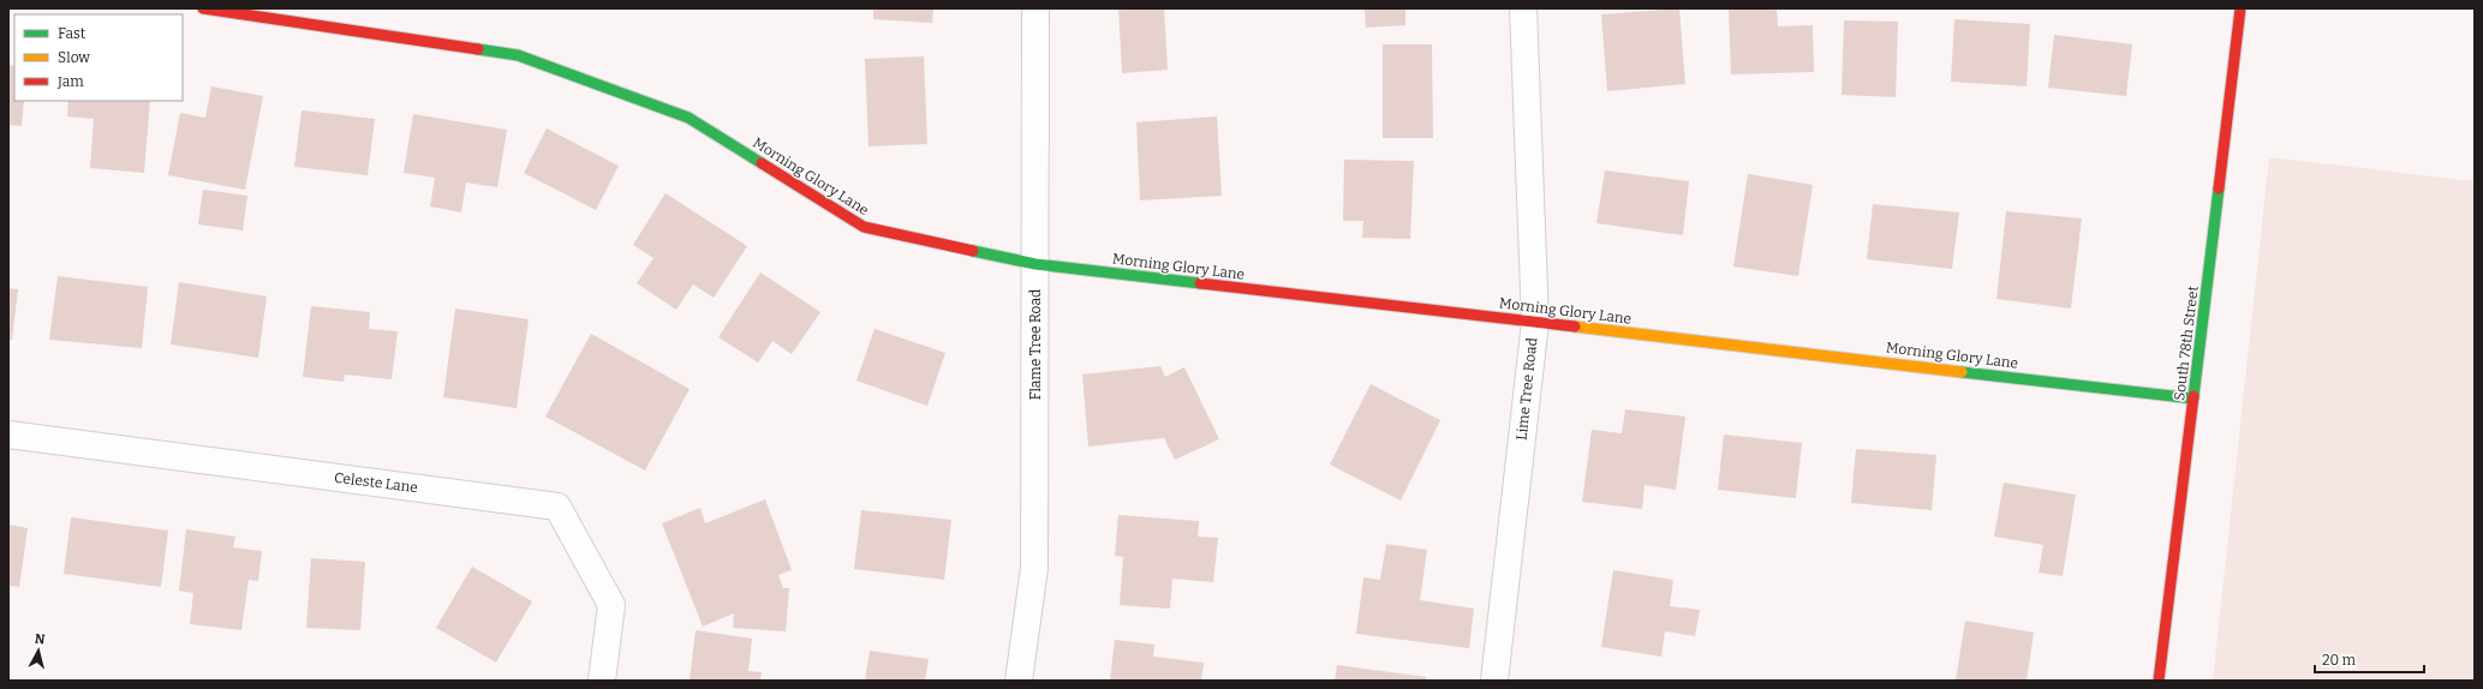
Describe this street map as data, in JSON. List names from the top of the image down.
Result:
{
  "streets": {
    "street": [
      "Morning Glory Lane",
      "South 78th Street",
      "Flame Tree Road",
      "Lime Tree Road",
      "Celeste Lane"
    ]
  },
  "crossings": [
    ["Morning Glory Lane", "South 78th Street"],
    ["Morning Glory Lane", "Flame Tree Road"],
    ["Morning Glory Lane", "Lime Tree Road"]
  ],
  "legend": ["Fast", "Slow", "Jam"],
  "scale_bar": "20 m",
  "north": "top"
}
